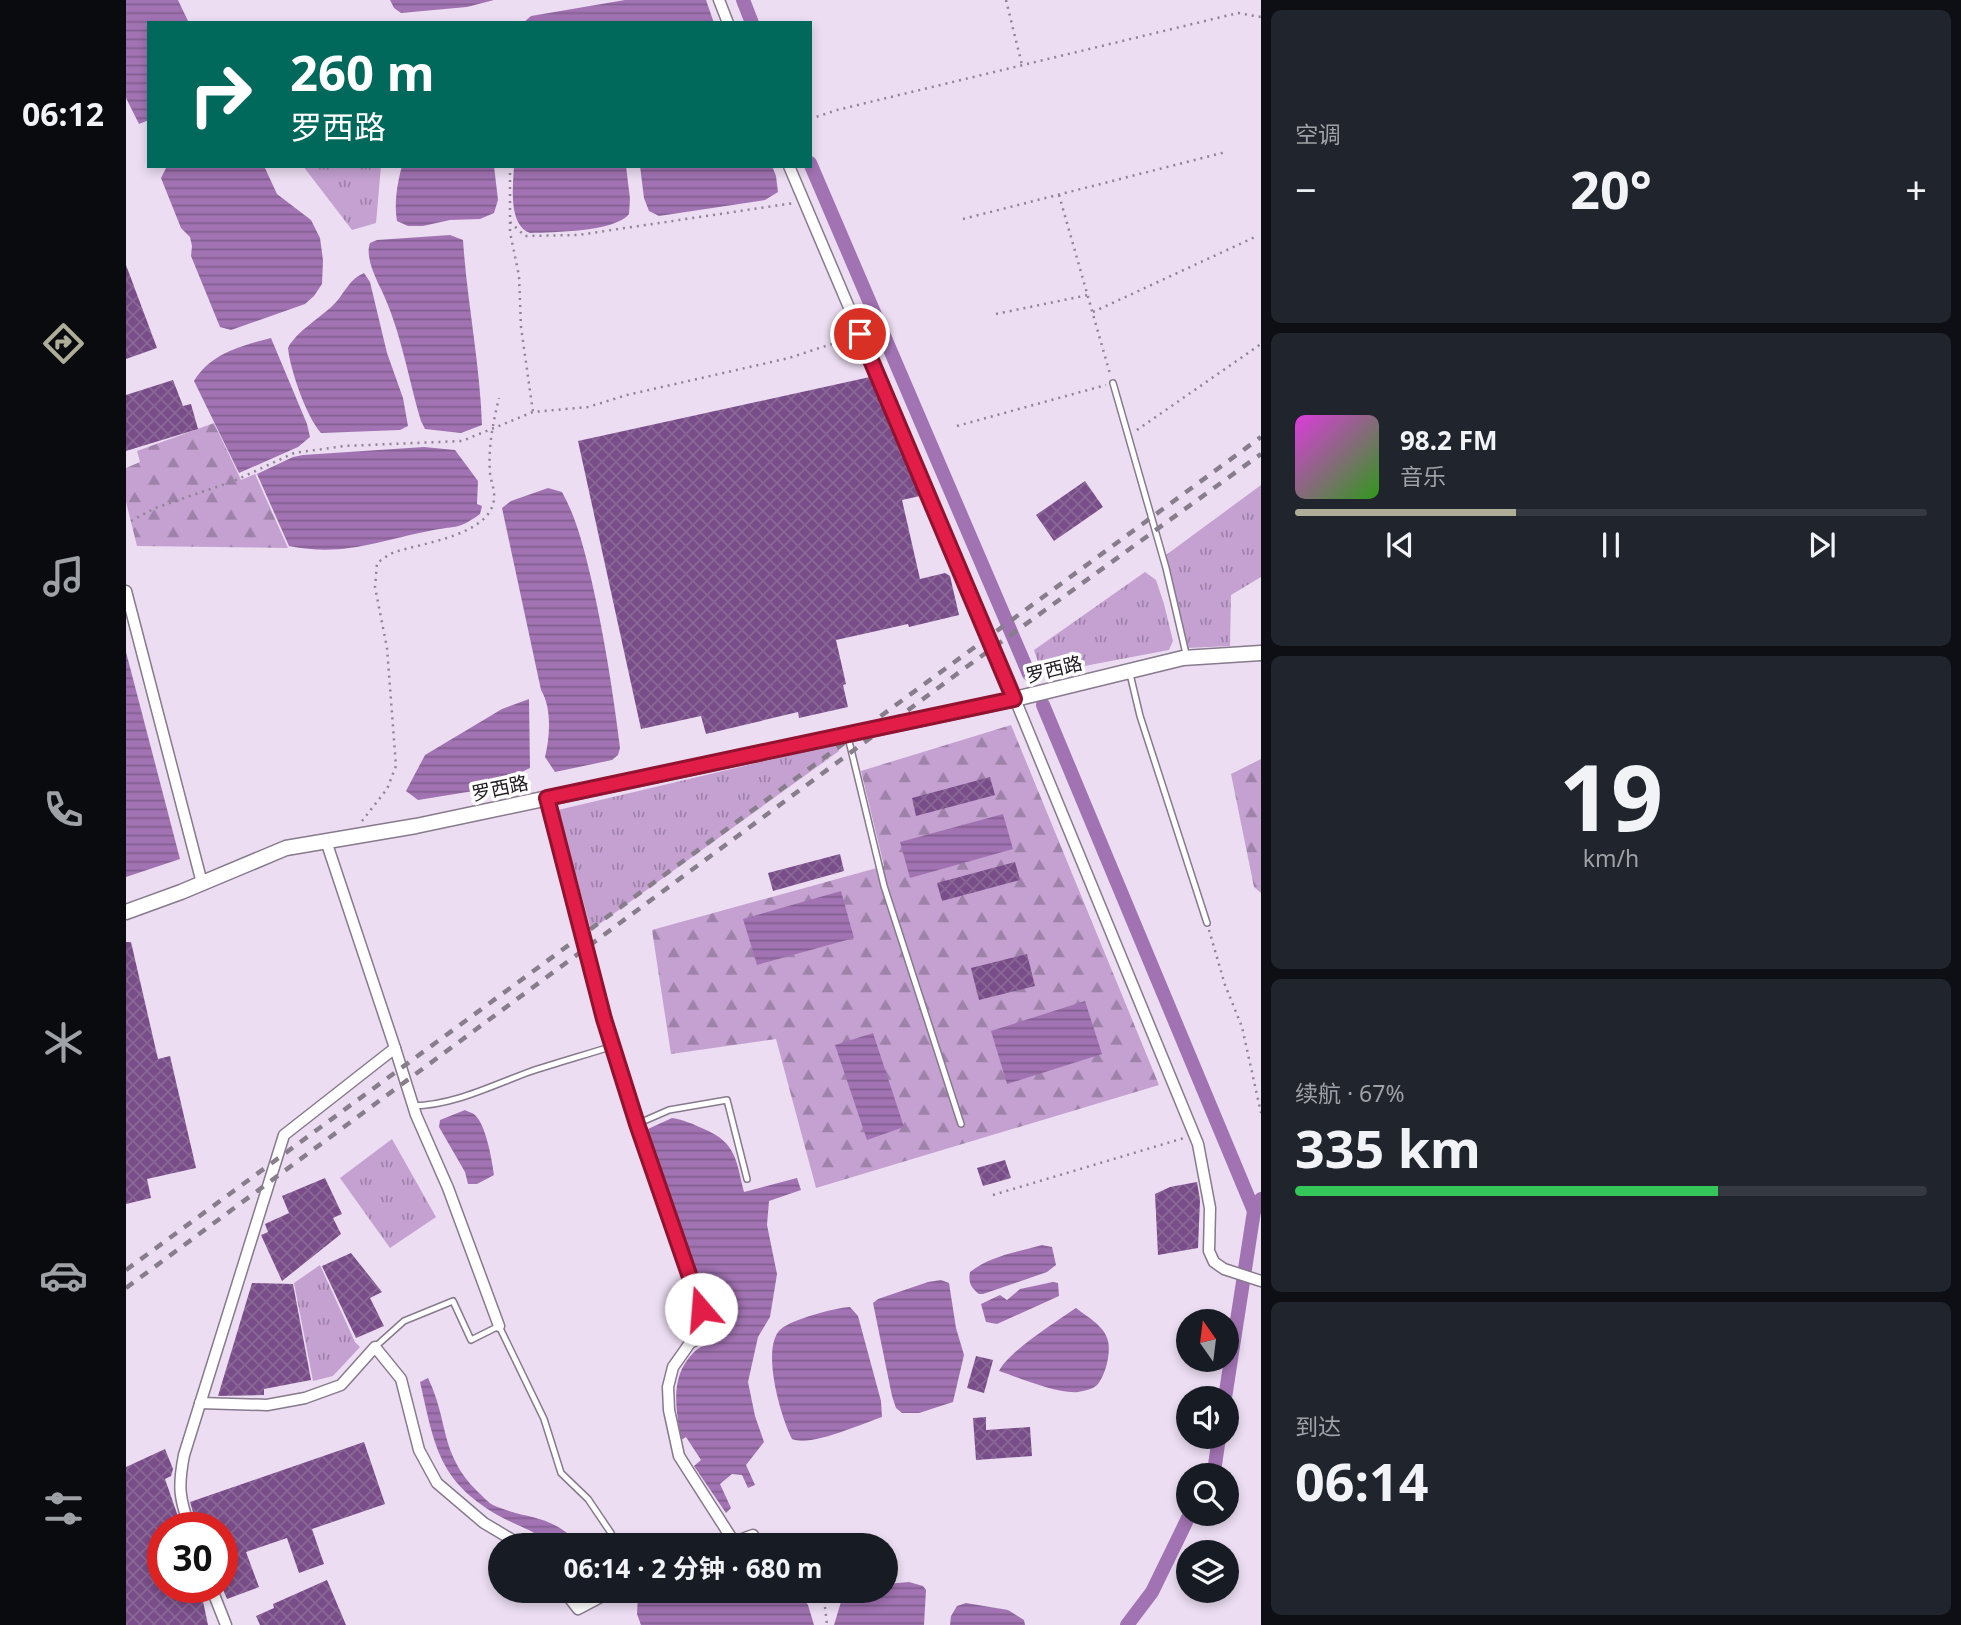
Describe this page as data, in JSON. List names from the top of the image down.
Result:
{
  "streets": {
    "street": ["罗西路"]
  },
  "north": "top",
  "page": {
    "tabs": "06:12",
    "tile": [
      "空调",
      ["19", "km/h"],
      ["续航 · 67%", "335 km"],
      ["到达", "06:14"]
    ],
    "turn": ["260 m", "罗西路"],
    "heat": ["−", "20°", "+"],
    "song": ["98.2 FM", "音乐"],
    "limit": "30",
    "trip": "06:14 · 2 分钟 · 680 m"
  }
}
